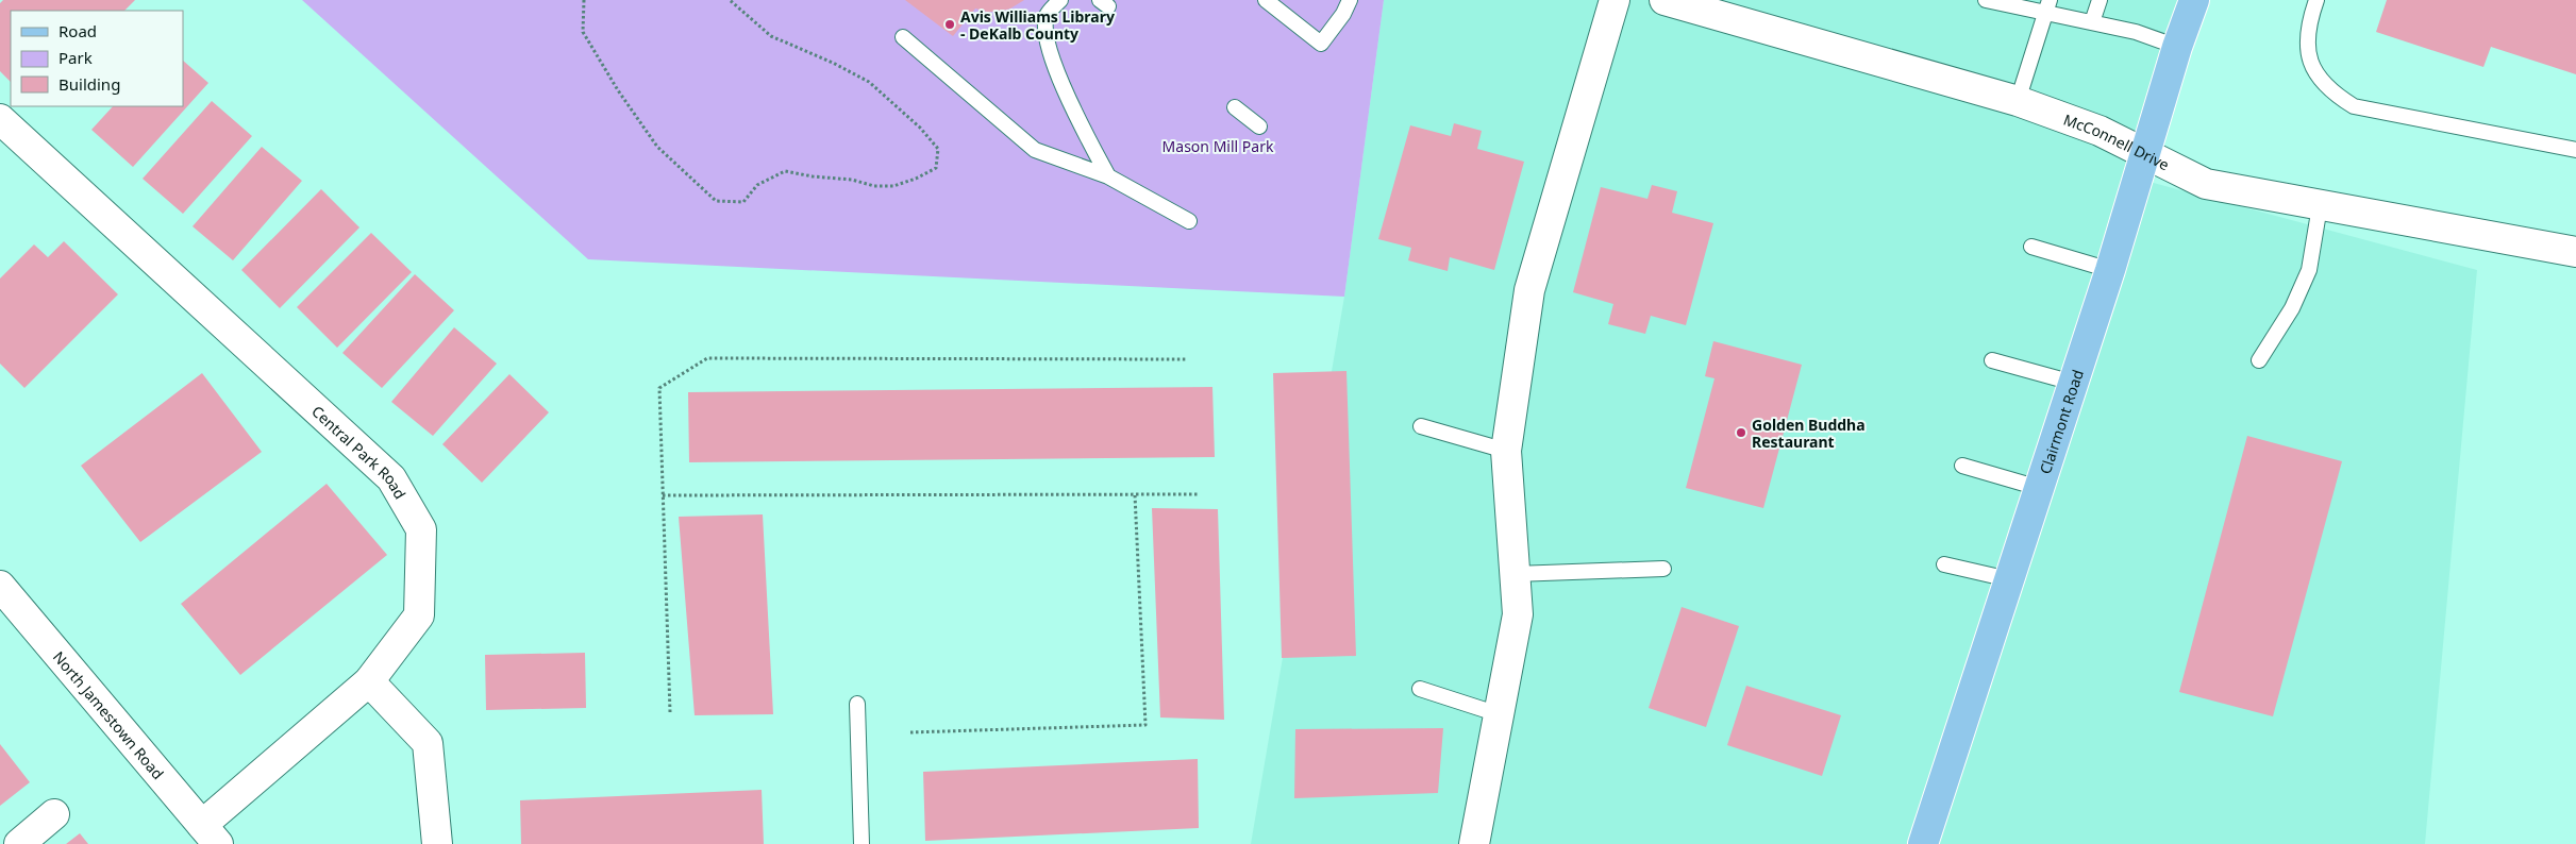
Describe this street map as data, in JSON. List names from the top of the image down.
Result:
{
  "streets": {
    "main road": ["Clairmont Road"],
    "street": ["McConnell Drive", "Central Park Road", "North Jamestown Road"]
  },
  "crossings": [
    ["McConnell Drive", "Clairmont Road"],
    ["Central Park Road", "North Jamestown Road"]
  ],
  "parks": ["Mason Mill Park"],
  "places": ["Avis Williams Library - DeKalb County", "Golden Buddha Restaurant"],
  "legend": ["Road", "Park", "Building"]
}
